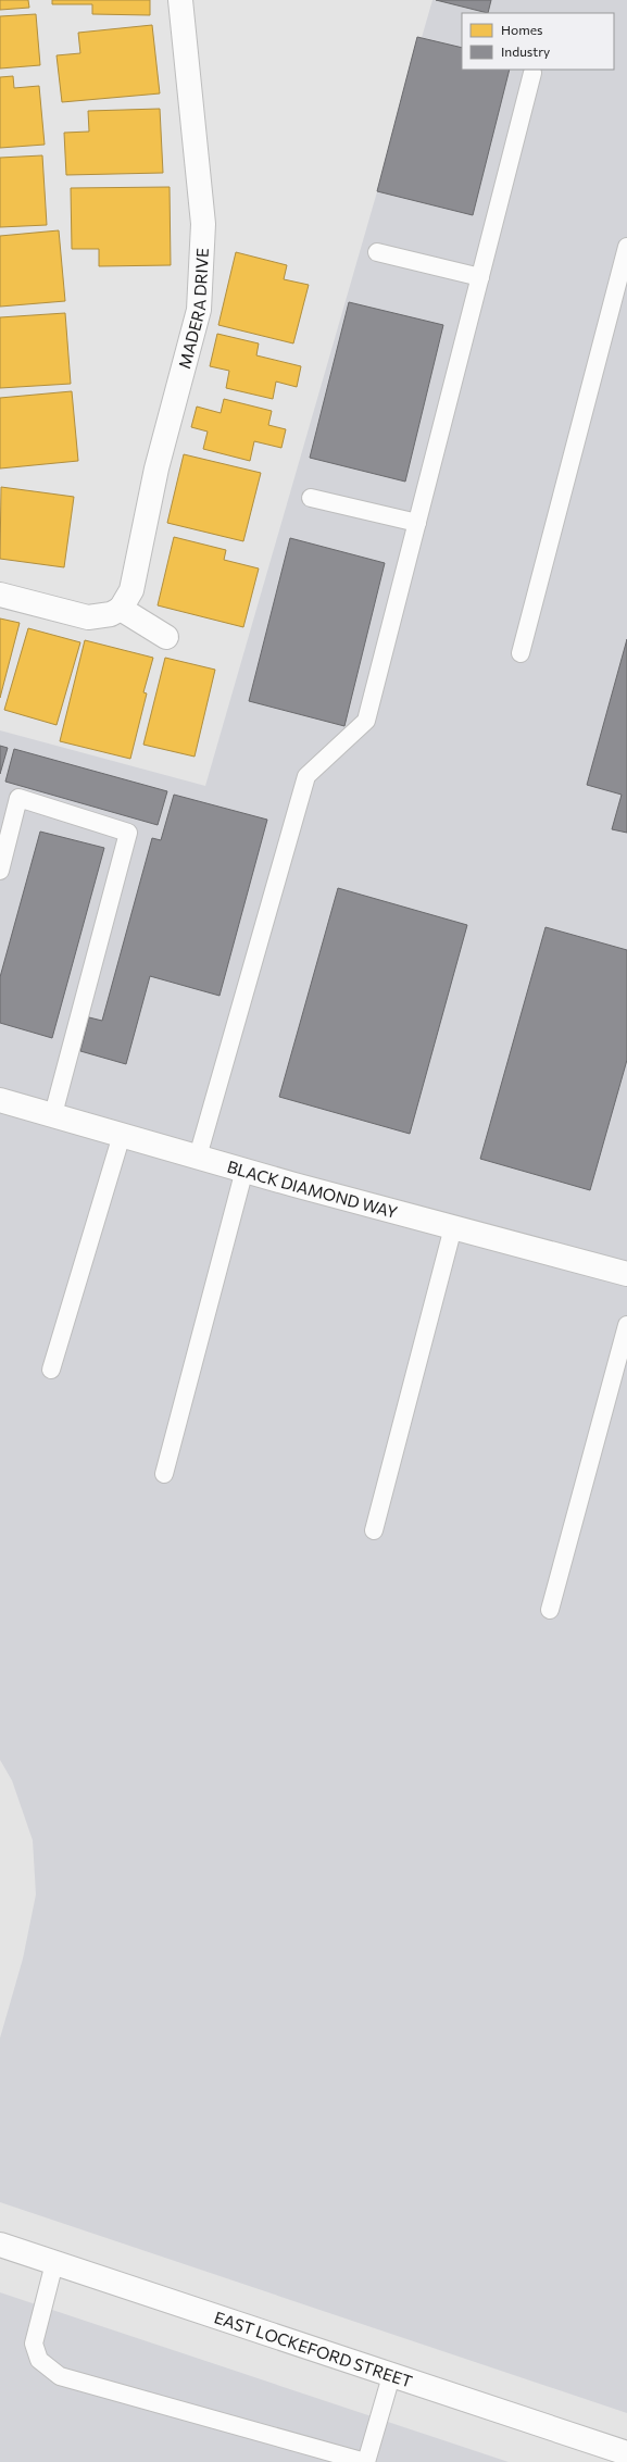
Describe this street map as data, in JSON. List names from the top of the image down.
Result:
{
  "streets": {
    "street": ["MADERA DRIVE", "BLACK DIAMOND WAY", "EAST LOCKEFORD STREET"]
  },
  "legend": ["Homes", "Industry"]
}
